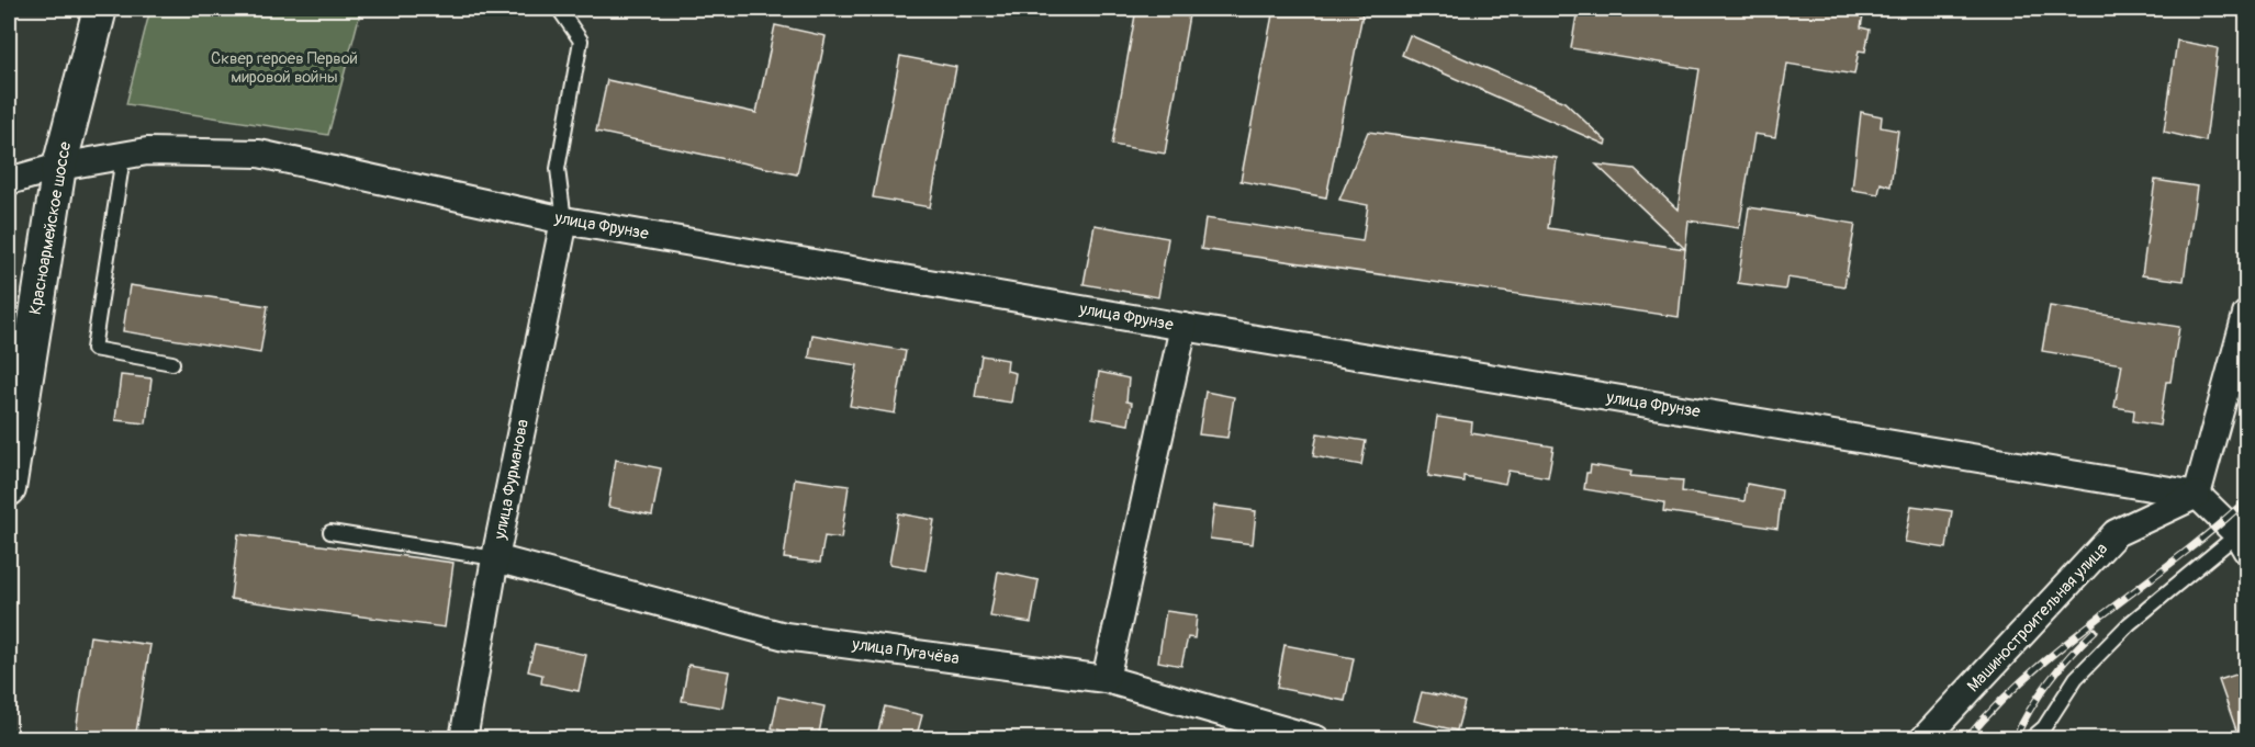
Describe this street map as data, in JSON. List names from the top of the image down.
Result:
{
  "streets": {
    "street": [
      "улица Фрунзе",
      "Красноармейское шоссе",
      "улица Фурманова",
      "Машиностроительная улица",
      "улица Пугачёва"
    ]
  },
  "crossings": [
    ["улица Фрунзе", "Красноармейское шоссе"],
    ["улица Фрунзе", "улица Фурманова"],
    ["улица Фрунзе", "Машиностроительная улица"],
    ["улица Фурманова", "улица Пугачёва"]
  ],
  "parks": ["Сквер героев Первой мировой войны"]
}
